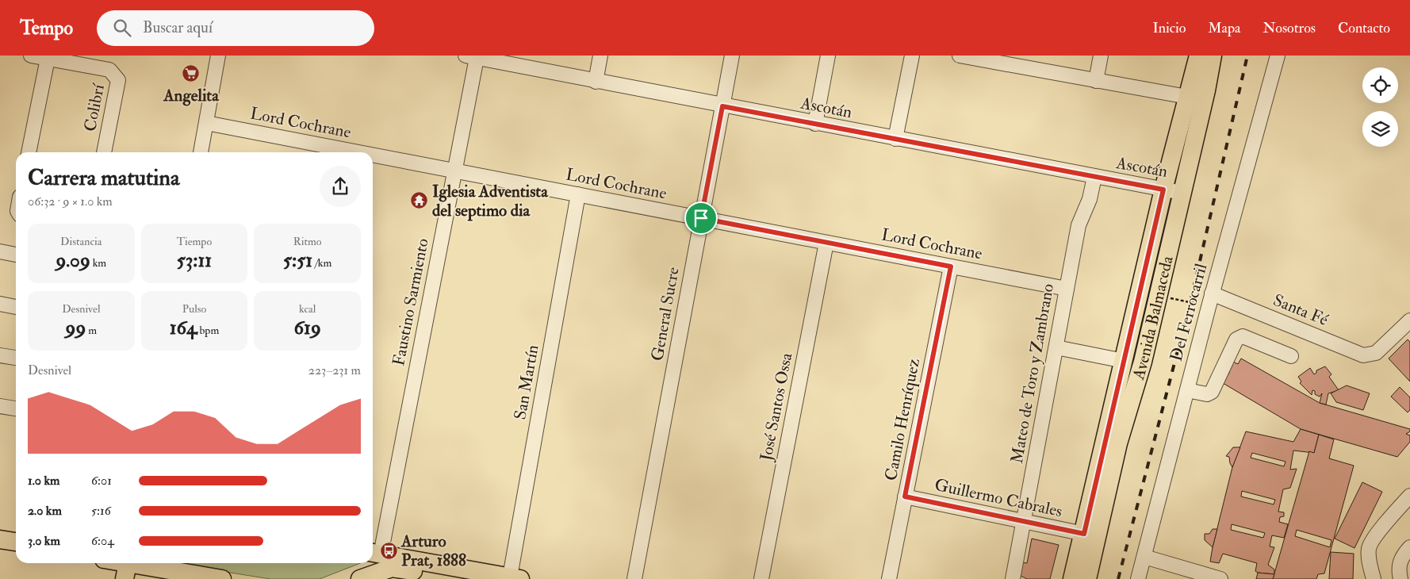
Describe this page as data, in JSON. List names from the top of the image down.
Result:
{
  "streets": {
    "main road": ["Avenida Balmaceda"],
    "street": [
      "Colibrí",
      "Ascotán",
      "Lord Cochrane",
      "Faustino Sarmiento",
      "Santa Fé",
      "Del Ferrocarril",
      "General Sucre",
      "Mateo de Toro y Zambrano",
      "San Martín",
      "José Santos Ossa",
      "Camilo Henríquez",
      "Guillermo Cabrales"
    ]
  },
  "crossings": [
    ["Ascotán", "Faustino Sarmiento"],
    ["Ascotán", "General Sucre"],
    ["Ascotán", "Avenida Balmaceda"],
    ["Ascotán", "Mateo de Toro y Zambrano"],
    ["Lord Cochrane", "Faustino Sarmiento"],
    ["Lord Cochrane", "General Sucre"],
    ["Lord Cochrane", "Mateo de Toro y Zambrano"],
    ["Lord Cochrane", "San Martín"],
    ["Lord Cochrane", "José Santos Ossa"],
    ["Lord Cochrane", "Camilo Henríquez"],
    ["Santa Fé", "Del Ferrocarril"],
    ["Avenida Balmaceda", "Guillermo Cabrales"],
    ["Mateo de Toro y Zambrano", "Guillermo Cabrales"],
    ["Camilo Henríquez", "Guillermo Cabrales"]
  ],
  "places": {
    "supermarket": ["Angelita"],
    "temple": ["Iglesia Adventista del septimo dia"],
    "bus stop": ["Arturo Prat, 1888"]
  },
  "page": {
    "header": "Tempo",
    "search": "Buscar aquí",
    "nav": [
      "Inicio",
      "Mapa",
      "Nosotros",
      "Contacto"
    ],
    "heading": ["Carrera matutina", "06:32 · 9 × 1.0 km"],
    "stats": [
      ["Distancia", "9.09 km"],
      ["Tiempo", "53:11"],
      ["Ritmo", "5:51 /km"],
      ["Desnivel", "99 m"],
      ["Pulso", "164 bpm"],
      ["kcal", "619"]
    ],
    "chart": ["Desnivel", "223–231 m"],
    "list": [
      {
        "name": "1.0 km",
        "note": "6:01"
      },
      {
        "name": "2.0 km",
        "note": "5:16"
      },
      {
        "name": "3.0 km",
        "note": "6:04"
      }
    ]
  }
}
